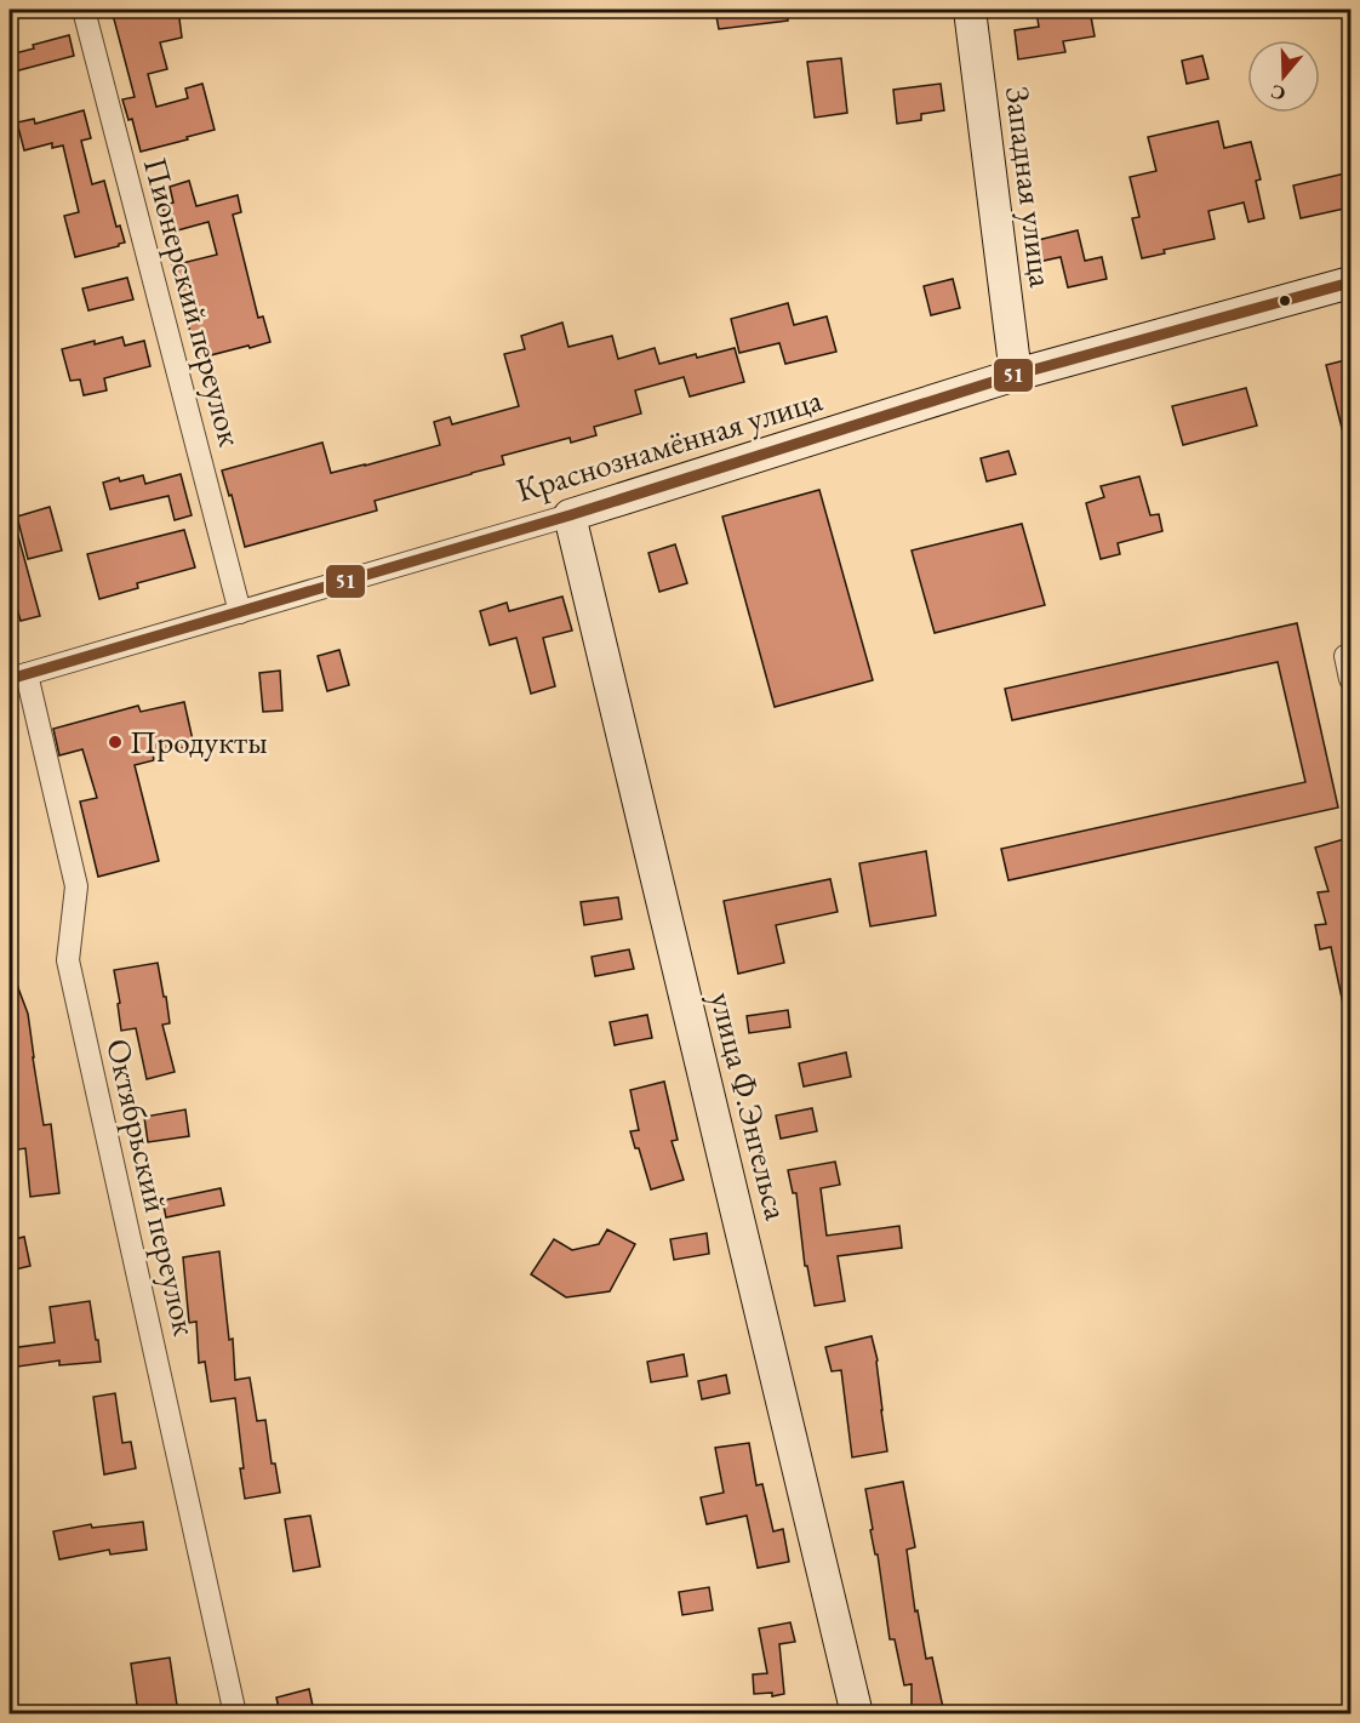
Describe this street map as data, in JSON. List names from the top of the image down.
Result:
{
  "streets": {
    "main road": ["Западная улица", "Краснознамённая улица", "улица Ф.Энгельса"],
    "street": ["Пионерский переулок", "Октябрьский переулок"]
  },
  "crossings": [
    ["Западная улица", "Краснознамённая улица"],
    ["Пионерский переулок", "Краснознамённая улица"],
    ["Краснознамённая улица", "улица Ф.Энгельса"],
    ["Краснознамённая улица", "Октябрьский переулок"]
  ],
  "places": ["Продукты"],
  "lines": ["transit line 51"],
  "north": "bottom"
}
